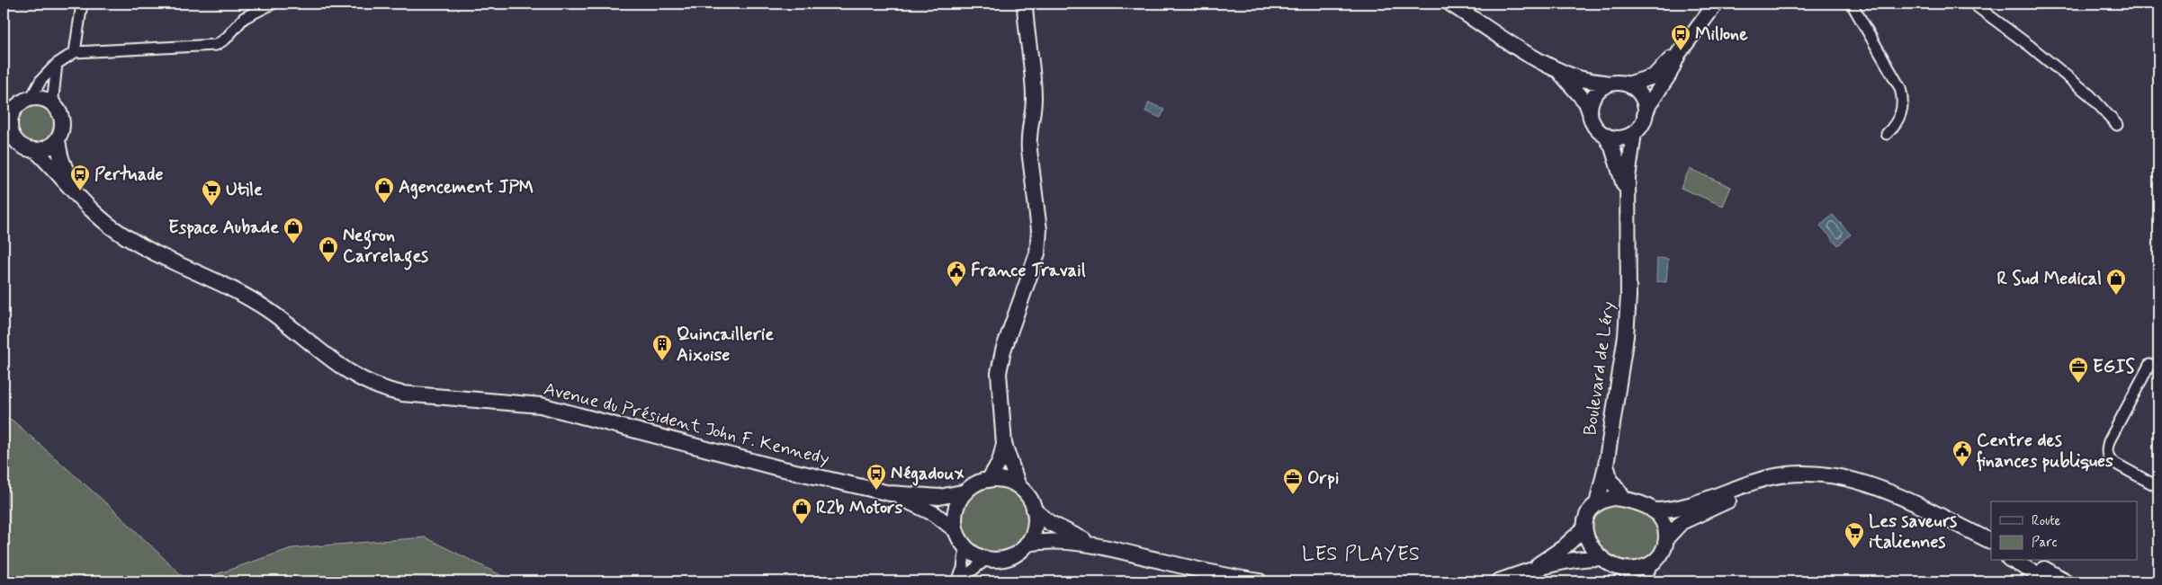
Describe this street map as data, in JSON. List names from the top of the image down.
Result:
{
  "streets": {
    "main road": ["Boulevard de Léry", "Avenue du Président John F. Kennedy"]
  },
  "districts": ["LES PLAYES"],
  "places": {
    "bus stop": ["Millone", "Pertuade", "Négadoux"],
    "shop": [
      "Agencement JPM",
      "Espace Aubade",
      "Negron Carrelages",
      "R Sud Medical",
      "R2b Motors"
    ],
    "supermarket": ["Utile", "Les saveurs italiennes"],
    "public building": ["France Travail", "Centre des finances publiques"],
    "building": ["Quincaillerie Aixoise"],
    "office": ["EGIS", "Orpi"]
  },
  "legend": ["Route", "Parc"]
}
